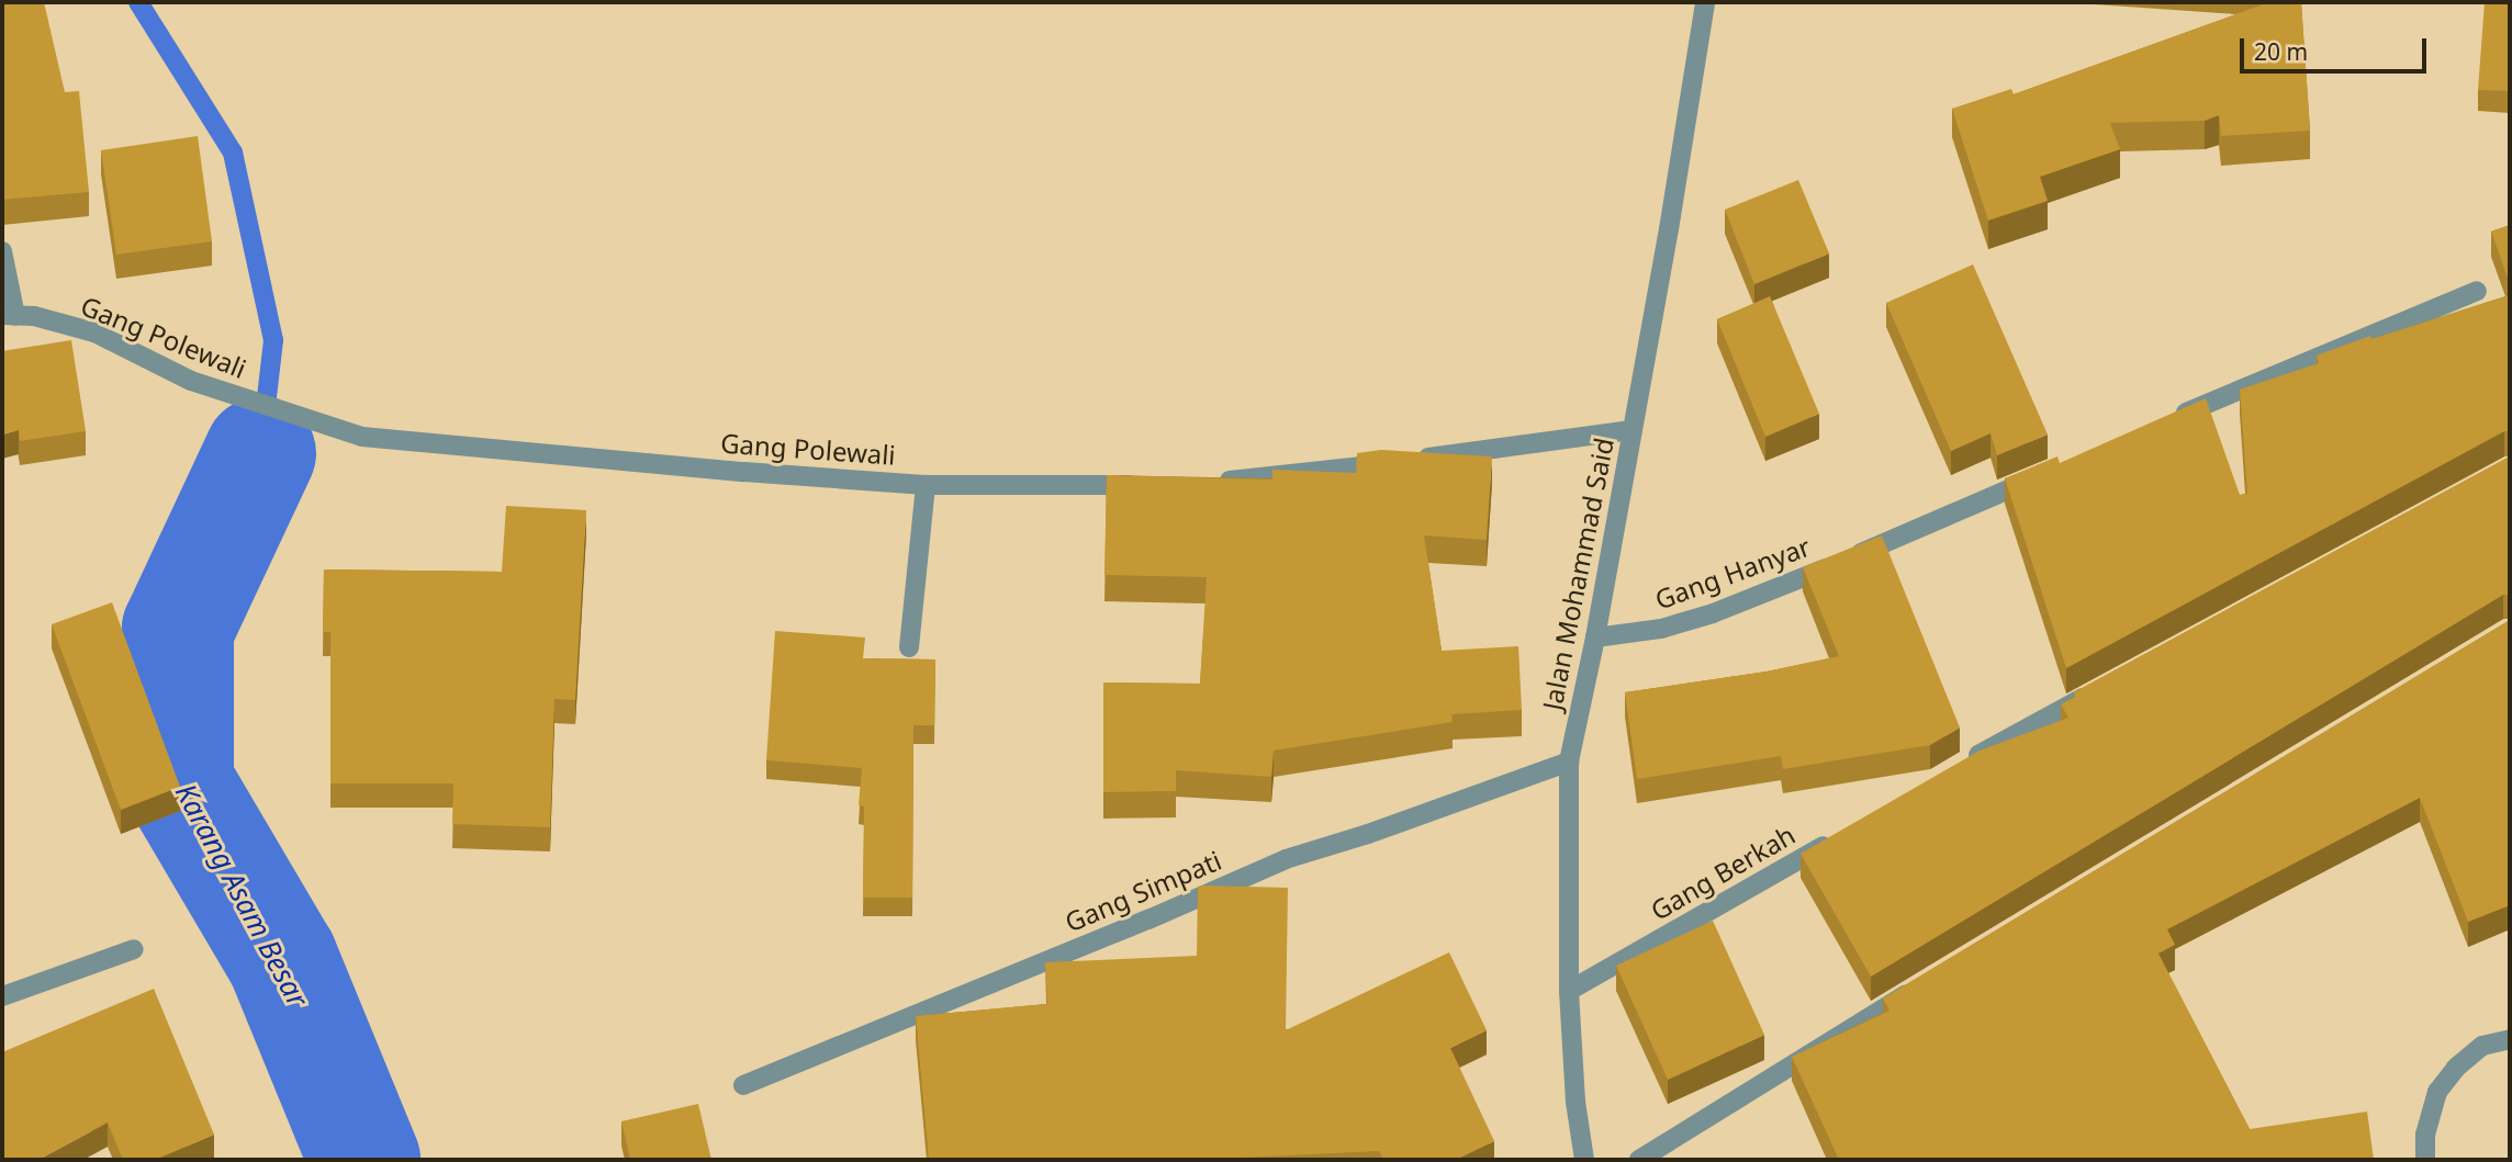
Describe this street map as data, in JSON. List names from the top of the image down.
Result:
{
  "streets": {
    "street": [
      "Gang Polewali",
      "Gang Hanyar",
      "Jalan Mohammad Said",
      "Gang Berkah",
      "Gang Simpati"
    ]
  },
  "crossings": [
    ["Gang Hanyar", "Jalan Mohammad Said"],
    ["Jalan Mohammad Said", "Gang Berkah"],
    ["Jalan Mohammad Said", "Gang Simpati"]
  ],
  "water": ["Karang Asam Besar"],
  "scale_bar": "20 m"
}
